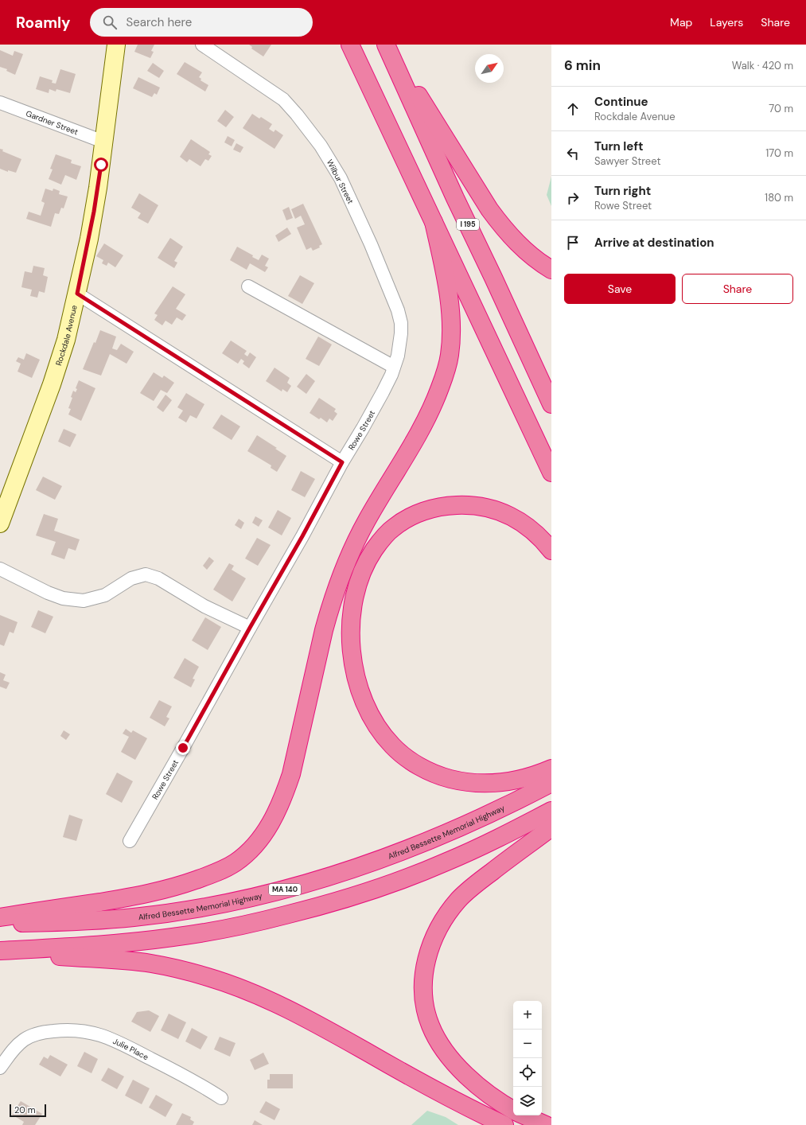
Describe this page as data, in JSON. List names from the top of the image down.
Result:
{
  "streets": {
    "highway": ["I 195", "Alfred Bessette Memorial Highway", "MA 140"],
    "main road": ["Rockdale Avenue"],
    "street": [
      "Gardner Street",
      "Wilbur Street",
      "Rowe Street",
      "Julie Place"
    ]
  },
  "crossings": [
    ["Gardner Street", "Rockdale Avenue"],
    ["Wilbur Street", "Rowe Street"]
  ],
  "scale_bar": "20 m",
  "north": "top right",
  "page": {
    "header": "Roamly",
    "search": "Search here",
    "nav": ["Map", "Layers", "Share"],
    "heading": ["6 min", "Walk · 420 m"],
    "list": [
      ["Continue", "Rockdale Avenue", "70 m"],
      ["Turn left", "Sawyer Street", "170 m"],
      ["Turn right", "Rowe Street", "180 m"],
      "Arrive at destination"
    ],
    "buttons": ["Save", "Share"],
    "map_buttons": ["+", "−"],
    "scale": "20 m"
  }
}
